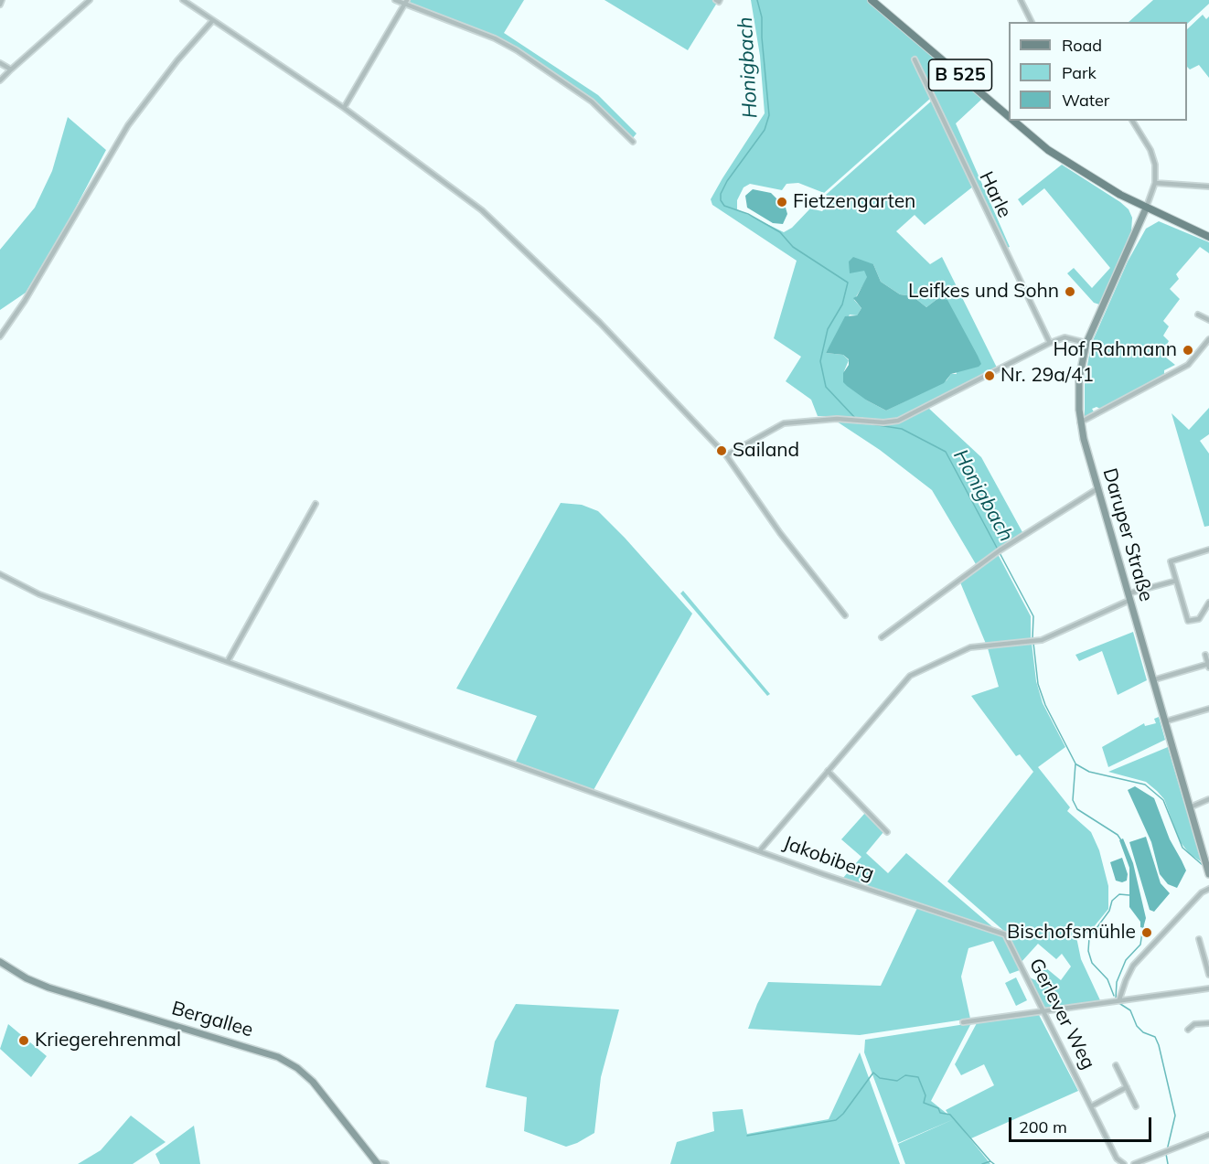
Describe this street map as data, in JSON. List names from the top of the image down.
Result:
{
  "streets": {
    "main road": ["B 525"],
    "street": [
      "Harle",
      "Daruper Straße",
      "Jakobiberg",
      "Gerlever Weg",
      "Bergallee"
    ]
  },
  "crossings": [
    ["B 525", "Daruper Straße"],
    ["Daruper Straße", "Jakobiberg"],
    ["Jakobiberg", "Gerlever Weg"]
  ],
  "water": ["Honigbach"],
  "places": [
    "Fietzengarten",
    "Leifkes und Sohn",
    "Hof Rahmann",
    "Nr. 29a/41",
    "Sailand",
    "Bischofsmühle",
    "Kriegerehrenmal"
  ],
  "legend": ["Road", "Park", "Water"],
  "scale_bar": "200 m"
}
